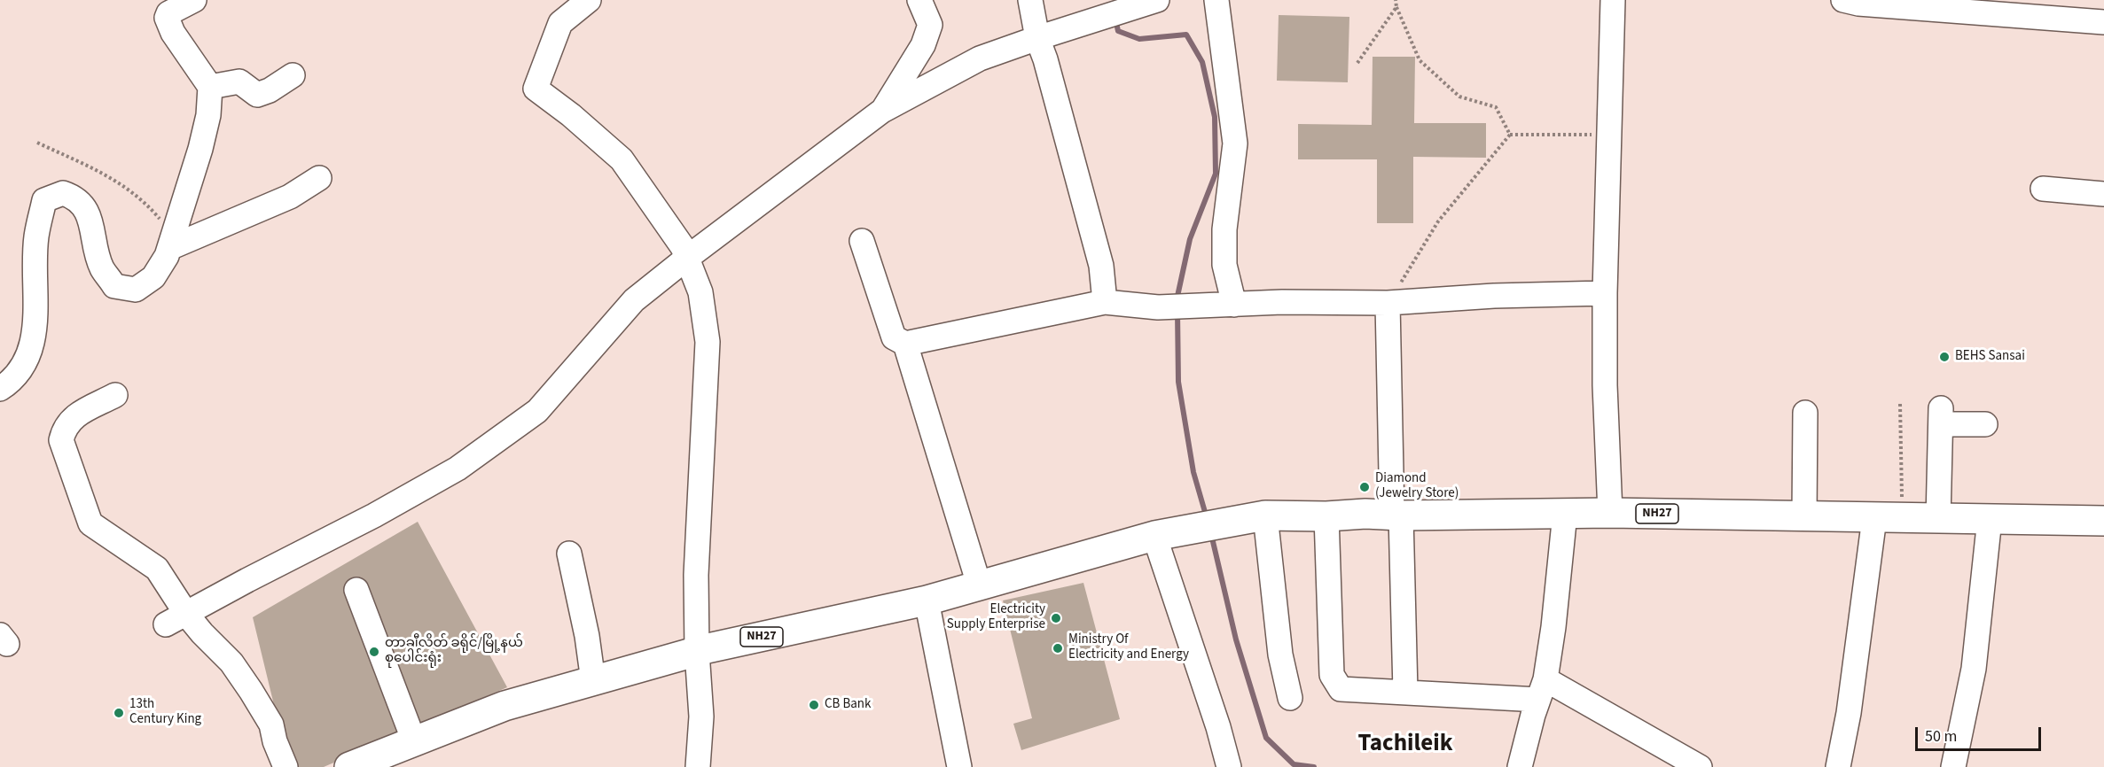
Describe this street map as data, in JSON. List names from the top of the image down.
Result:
{
  "streets": {
    "main road": ["NH27"]
  },
  "districts": ["Tachileik"],
  "places": [
    "BEHS Sansai",
    "Diamond (Jewelry Store)",
    "Electricity Supply Enterprise",
    "Ministry Of Electricity and Energy",
    "တာချီလိတ် ခရိုင်/မြို့နယ် စုပေါင်းရုံး",
    "CB Bank",
    "13th Century King"
  ],
  "scale_bar": "50 m"
}
